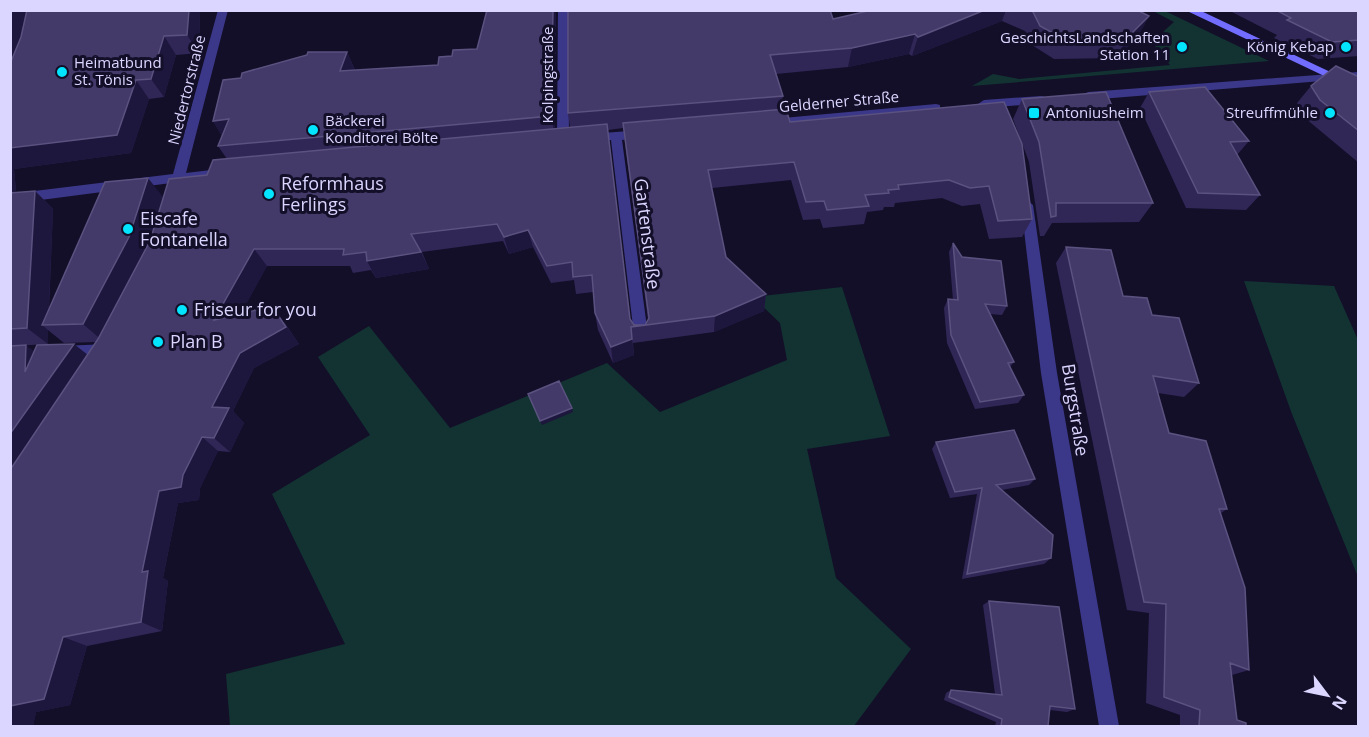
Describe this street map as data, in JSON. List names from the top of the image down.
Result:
{
  "streets": {
    "street": [
      "Kolpingstraße",
      "Niedertorstraße",
      "Gelderner Straße",
      "Gartenstraße",
      "Burgstraße"
    ]
  },
  "crossings": [
    ["Kolpingstraße", "Gartenstraße"]
  ],
  "places": {
    "other": [
      "GeschichtsLandschaften Station 11",
      "König Kebap",
      "Heimatbund St. Tönis",
      "Streuffmühle",
      "Bäckerei Konditorei Bölte",
      "Reformhaus Ferlings",
      "Eiscafe Fontanella",
      "Friseur for you",
      "Plan B"
    ],
    "transit": ["Antoniusheim"]
  },
  "north": "bottom right"
}
